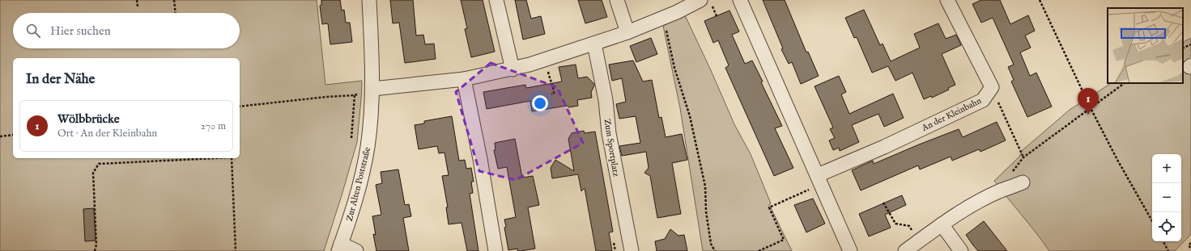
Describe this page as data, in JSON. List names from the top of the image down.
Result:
{
  "streets": {
    "street": ["An der Kleinbahn", "Zum Sportplatz", "Zur Alten Poststraße"]
  },
  "page": {
    "search": "Hier suchen",
    "heading": "In der Nähe",
    "pins": "1",
    "list": [
      {
        "mark": "1",
        "name": "Wölbbrücke",
        "note": "Ort · An der Kleinbahn",
        "value": "270 m"
      }
    ],
    "map_buttons": ["+", "−"]
  }
}
